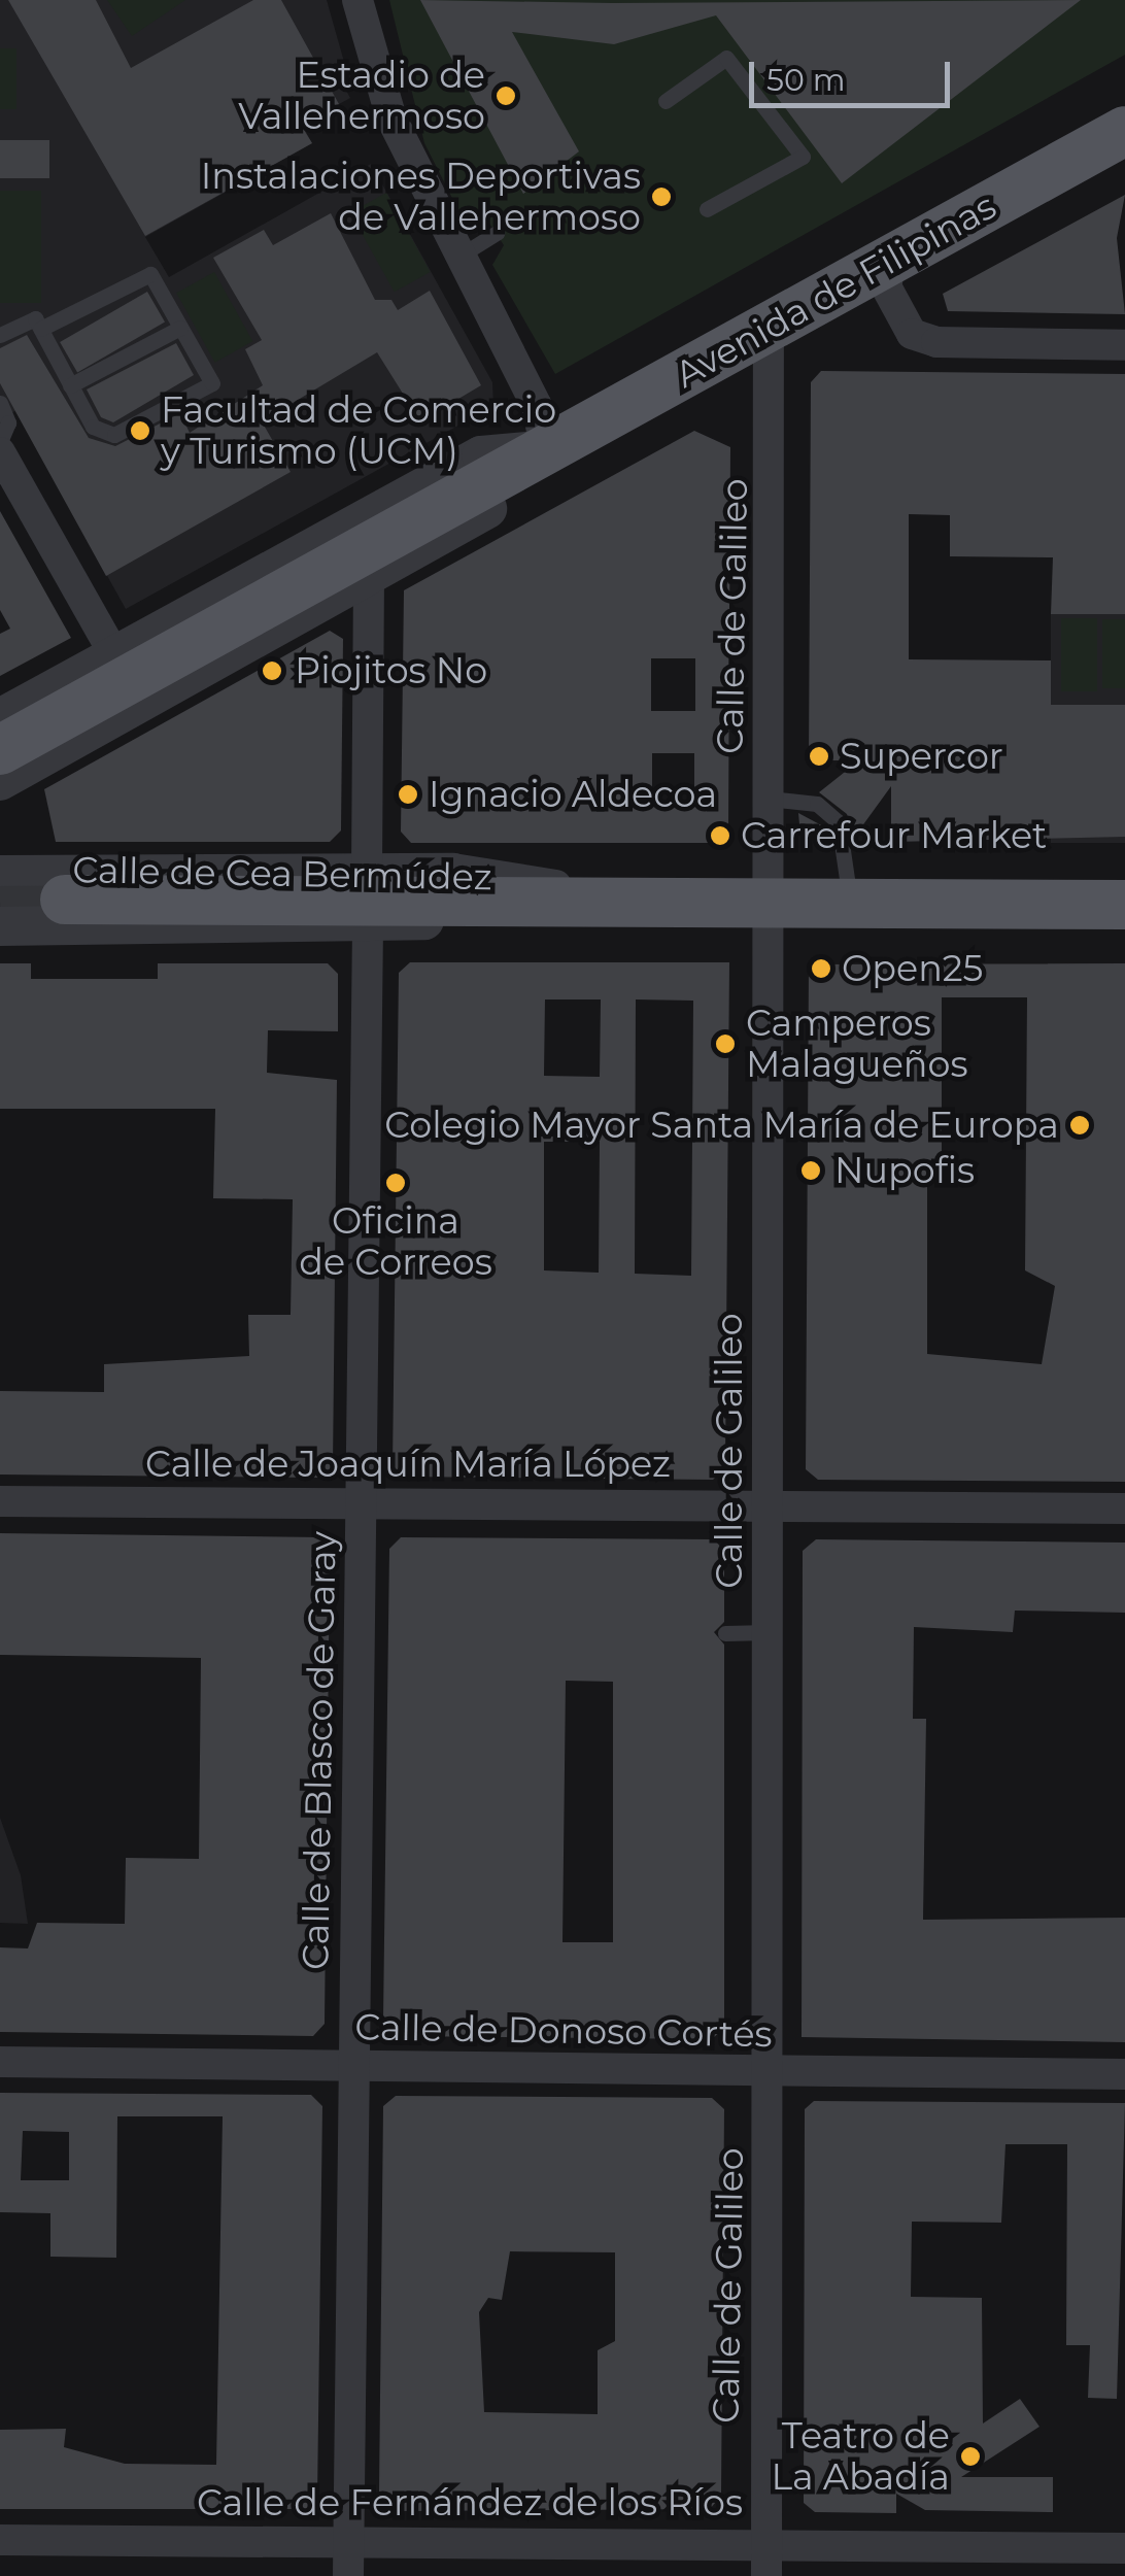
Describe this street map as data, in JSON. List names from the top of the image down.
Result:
{
  "streets": {
    "main road": ["Avenida de Filipinas", "Calle de Cea Bermúdez"],
    "street": [
      "Calle de Galileo",
      "Calle de Joaquín María López",
      "Calle de Blasco de Garay",
      "Calle de Donoso Cortés",
      "Calle de Fernández de los Ríos"
    ]
  },
  "crossings": [
    ["Avenida de Filipinas", "Calle de Galileo"],
    ["Calle de Galileo", "Calle de Cea Bermúdez"],
    ["Calle de Galileo", "Calle de Joaquín María López"],
    ["Calle de Galileo", "Calle de Donoso Cortés"],
    ["Calle de Galileo", "Calle de Fernández de los Ríos"],
    ["Calle de Cea Bermúdez", "Calle de Blasco de Garay"],
    ["Calle de Joaquín María López", "Calle de Blasco de Garay"],
    ["Calle de Blasco de Garay", "Calle de Donoso Cortés"],
    ["Calle de Blasco de Garay", "Calle de Fernández de los Ríos"]
  ],
  "places": [
    "Estadio de Vallehermoso",
    "Instalaciones Deportivas de Vallehermoso",
    "Facultad de Comercio y Turismo (UCM)",
    "Piojitos No",
    "Supercor",
    "Ignacio Aldecoa",
    "Carrefour Market",
    "Open25",
    "Camperos Malagueños",
    "Colegio Mayor Santa María de Europa",
    "Nupofis",
    "Oficina de Correos",
    "Teatro de La Abadía"
  ],
  "scale_bar": "50 m"
}
